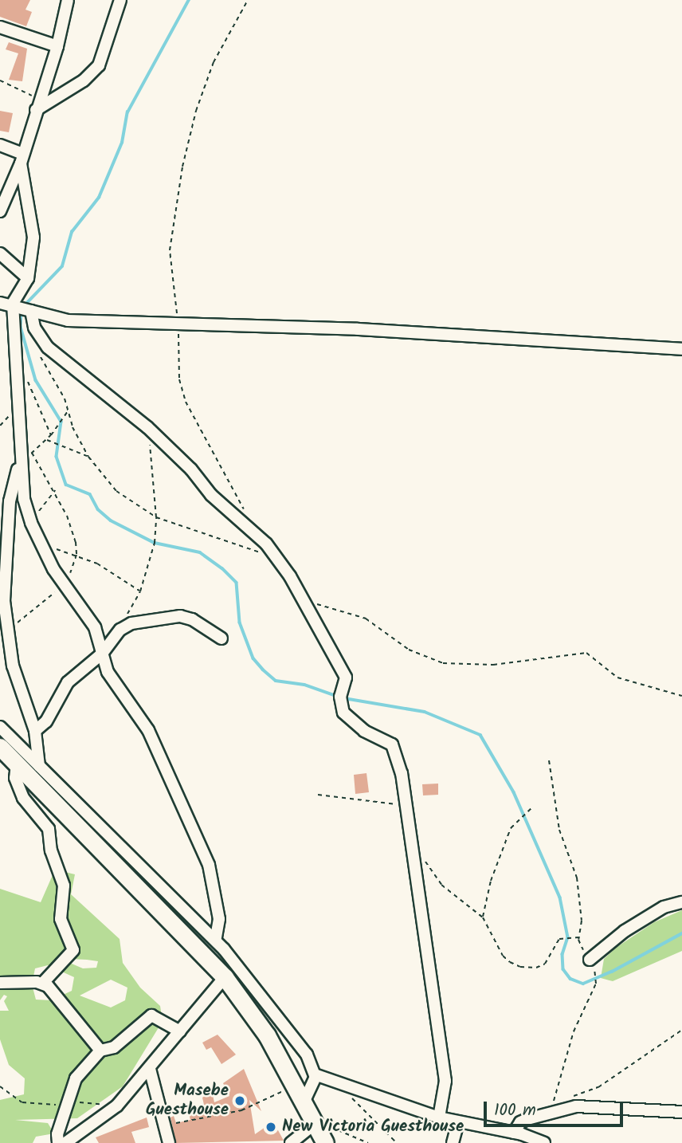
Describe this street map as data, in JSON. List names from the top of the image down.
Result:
{
  "places": ["Masebe Guesthouse", "New Victoria Guesthouse"],
  "scale_bar": "100 m"
}
